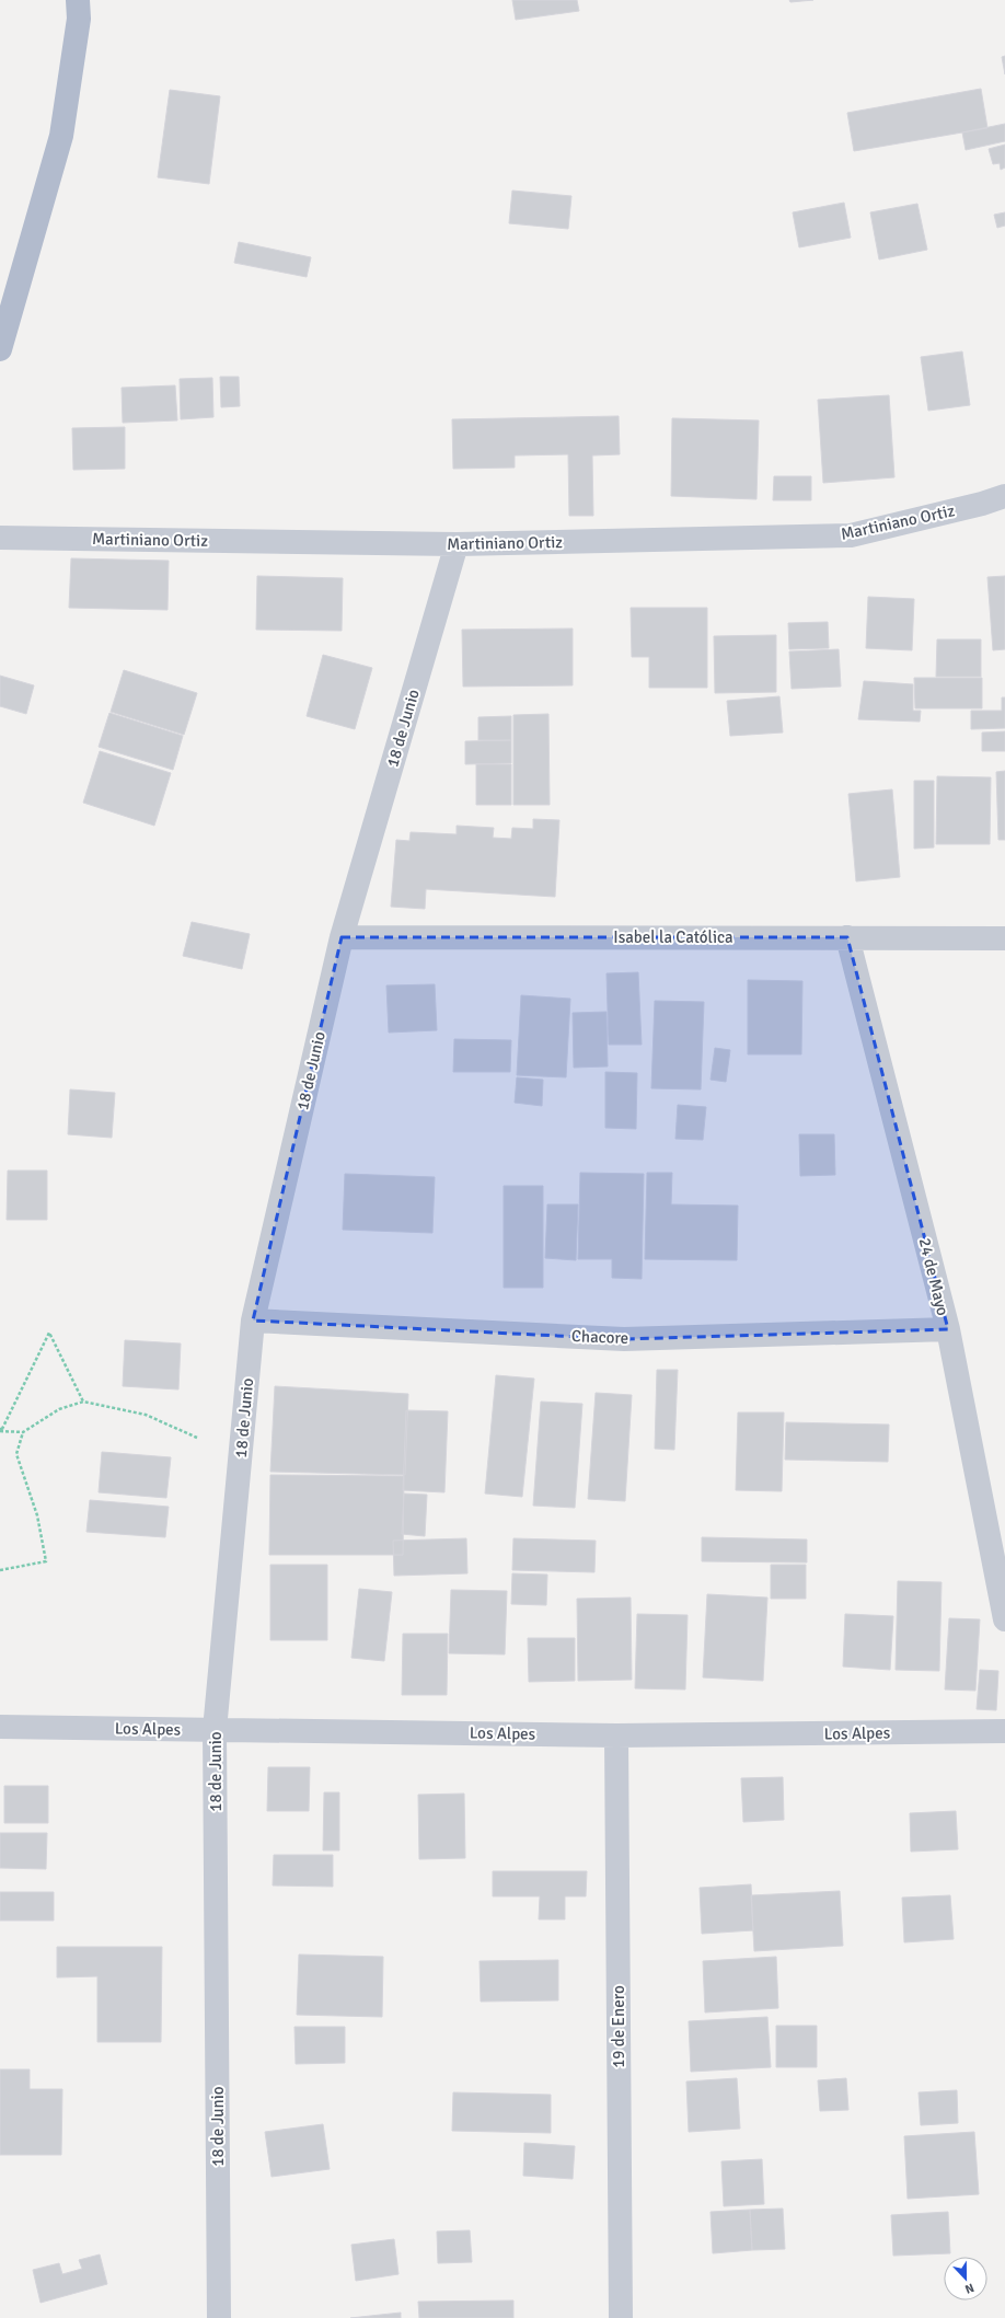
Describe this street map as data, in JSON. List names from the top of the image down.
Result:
{
  "streets": {
    "street": [
      "Martiniano Ortiz",
      "18 de Junio",
      "Isabel la Católica",
      "24 de Mayo",
      "Chacore",
      "Los Alpes",
      "19 de Enero"
    ]
  },
  "crossings": [
    ["Martiniano Ortiz", "18 de Junio"],
    ["18 de Junio", "Isabel la Católica"],
    ["18 de Junio", "Chacore"],
    ["18 de Junio", "Los Alpes"],
    ["Isabel la Católica", "24 de Mayo"],
    ["24 de Mayo", "Chacore"],
    ["Los Alpes", "19 de Enero"]
  ],
  "north": "bottom"
}
